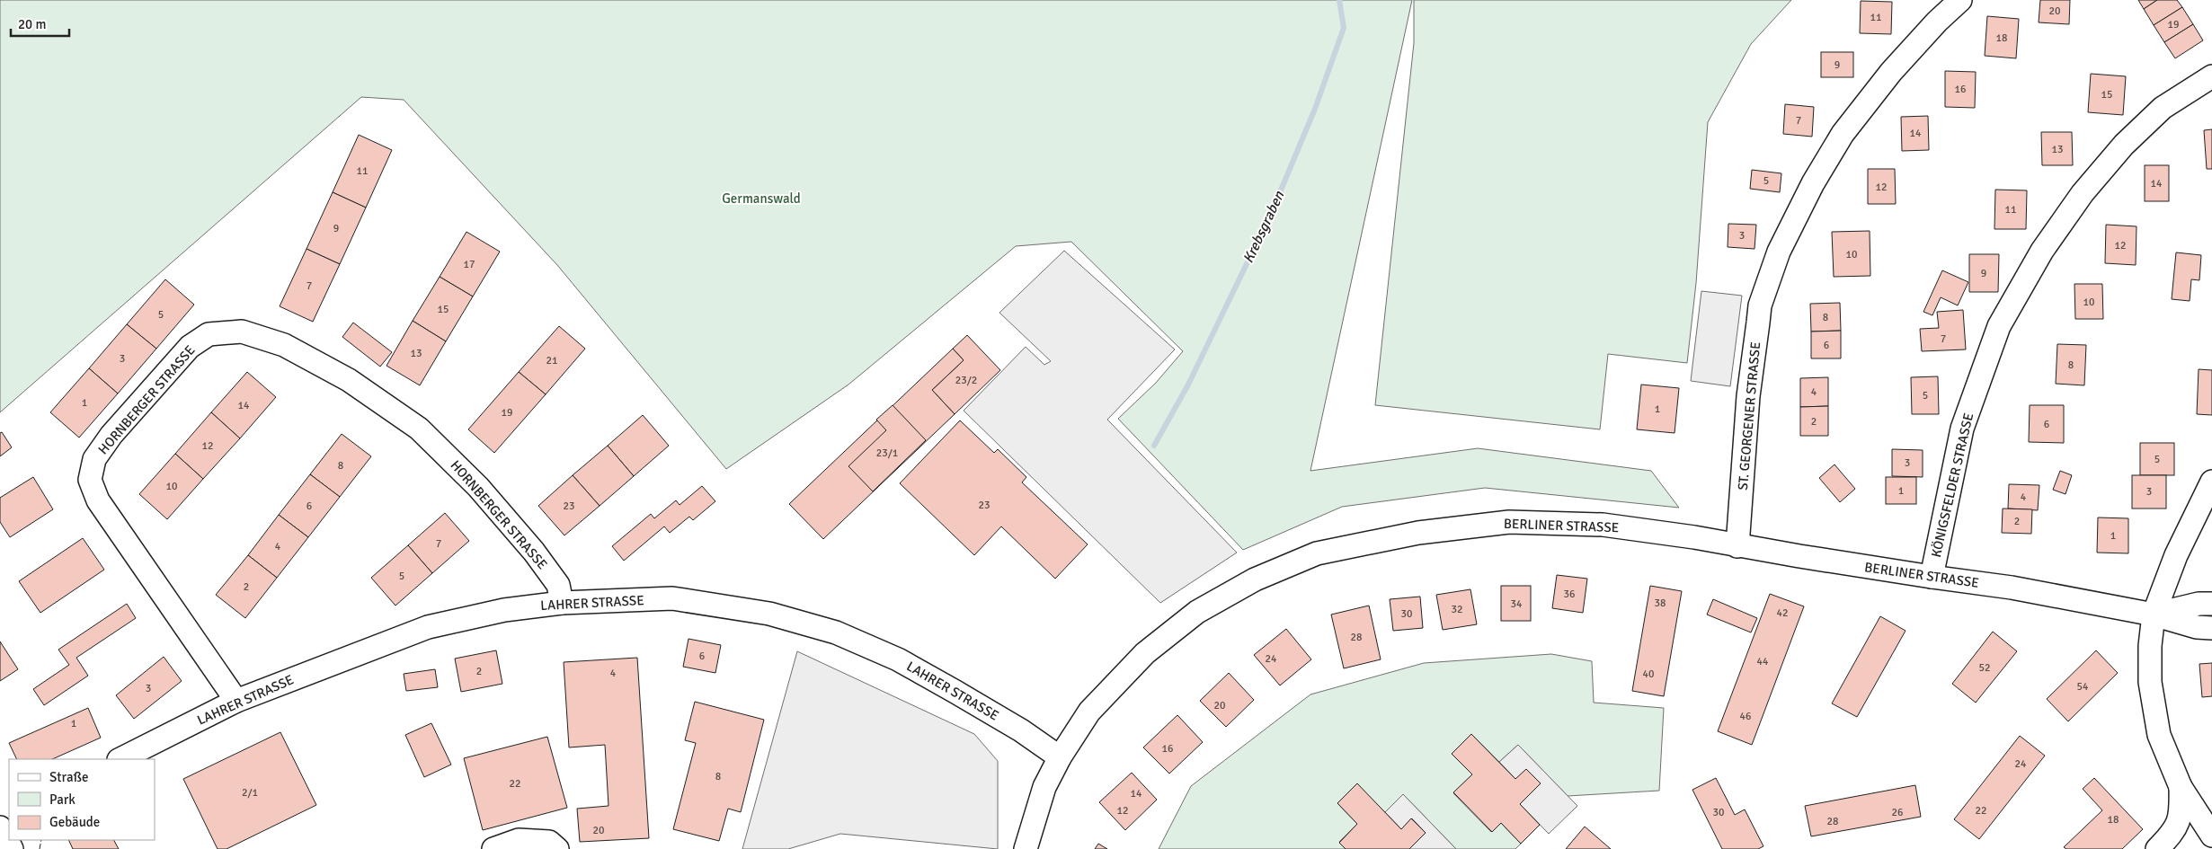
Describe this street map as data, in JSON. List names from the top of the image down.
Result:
{
  "streets": {
    "street": [
      "HORNBERGER STRASSE",
      "ST. GEORGENER STRASSE",
      "KÖNIGSFELDER STRASSE",
      "BERLINER STRASSE",
      "LAHRER STRASSE"
    ]
  },
  "crossings": [
    ["HORNBERGER STRASSE", "LAHRER STRASSE"],
    ["ST. GEORGENER STRASSE", "BERLINER STRASSE"],
    ["KÖNIGSFELDER STRASSE", "BERLINER STRASSE"],
    ["BERLINER STRASSE", "LAHRER STRASSE"]
  ],
  "water": ["Krebsgraben"],
  "parks": ["Germanswald"],
  "house_numbers": [
    "20",
    "11",
    "19",
    "18",
    "9",
    "16",
    "15",
    "7",
    "14",
    "13",
    "11",
    "5",
    "14",
    "12",
    "11",
    "9",
    "3",
    "12",
    "10",
    "17",
    "9",
    "7",
    "10",
    "15",
    "5",
    "8",
    "7",
    "6",
    "13",
    "3",
    "21",
    "8",
    "23/2",
    "4",
    "5",
    "1",
    "14",
    "1",
    "19",
    "2",
    "6",
    "12",
    "23/1",
    "5",
    "3",
    "8",
    "10",
    "1",
    "3",
    "4",
    "23",
    "6",
    "23",
    "2",
    "1",
    "7",
    "4",
    "5",
    "2",
    "36",
    "38",
    "34",
    "32",
    "42",
    "30",
    "28",
    "6",
    "24",
    "44",
    "52",
    "2",
    "4",
    "40",
    "54",
    "3",
    "20",
    "46",
    "1",
    "16",
    "24",
    "8",
    "22",
    "2/1",
    "14",
    "12",
    "22",
    "30",
    "26",
    "18",
    "28",
    "20"
  ],
  "legend": ["Straße", "Park", "Gebäude"],
  "scale_bar": "20 m"
}
